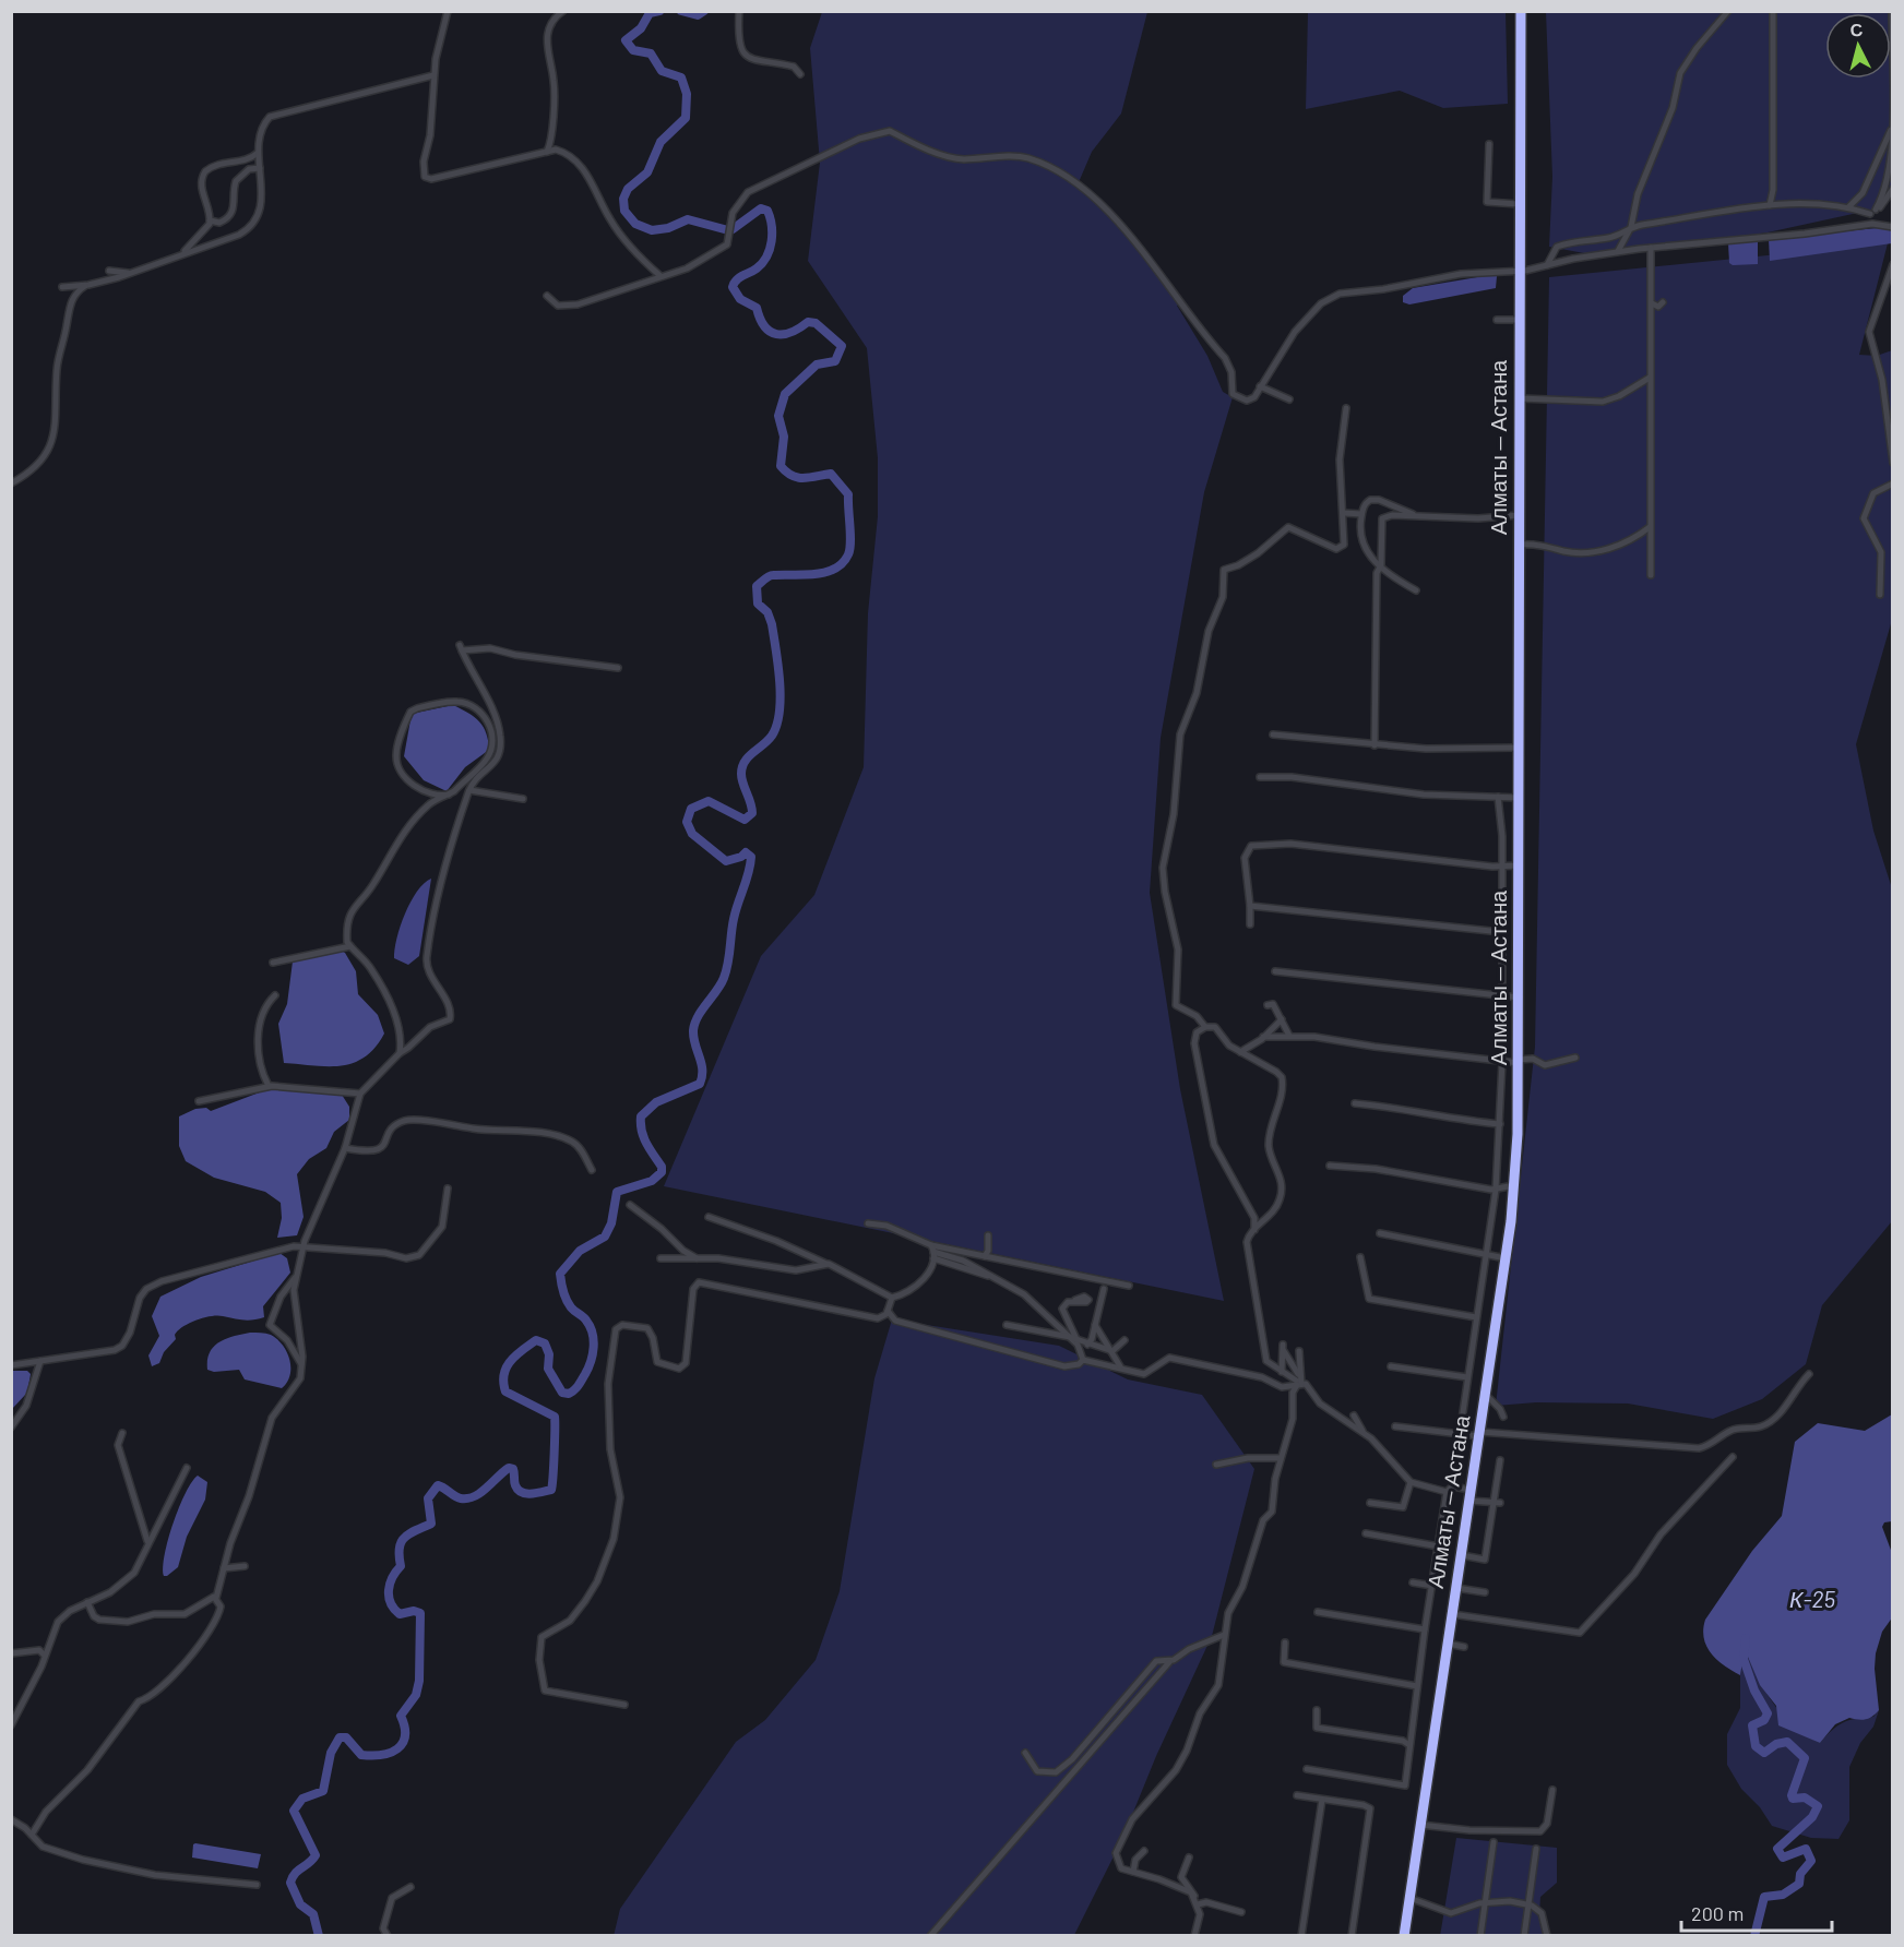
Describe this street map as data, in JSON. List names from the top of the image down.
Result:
{
  "streets": {
    "highway": ["Алматы — Астана"]
  },
  "water": ["К-25"],
  "scale_bar": "200 m",
  "north": "top"
}
